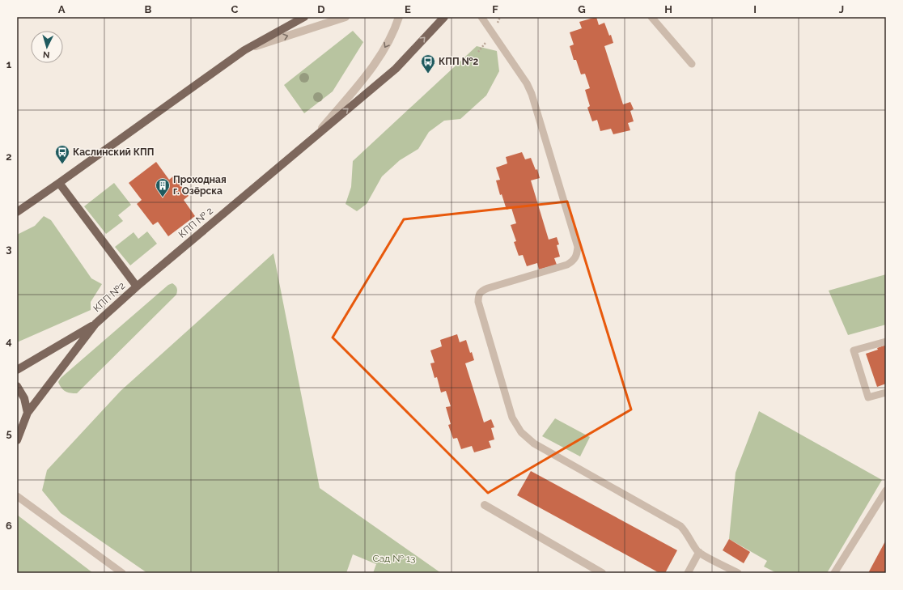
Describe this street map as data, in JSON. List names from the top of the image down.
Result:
{
  "streets": {
    "main road": ["КПП № 2", "КПП №2"]
  },
  "crossings": [
    ["КПП № 2", "КПП №2"]
  ],
  "one_way": ["КПП № 2"],
  "parks": ["Сад № 13"],
  "places": {
    "bus stop": ["КПП №2", "Каслинский КПП"],
    "building": ["Проходная г. Озёрска"]
  },
  "north": "bottom",
  "grid": {
    "columns": [
      "A",
      "B",
      "C",
      "D",
      "E",
      "F",
      "G",
      "H",
      "I",
      "J"
    ],
    "rows": [
      "1",
      "2",
      "3",
      "4",
      "5",
      "6"
    ]
  }
}
